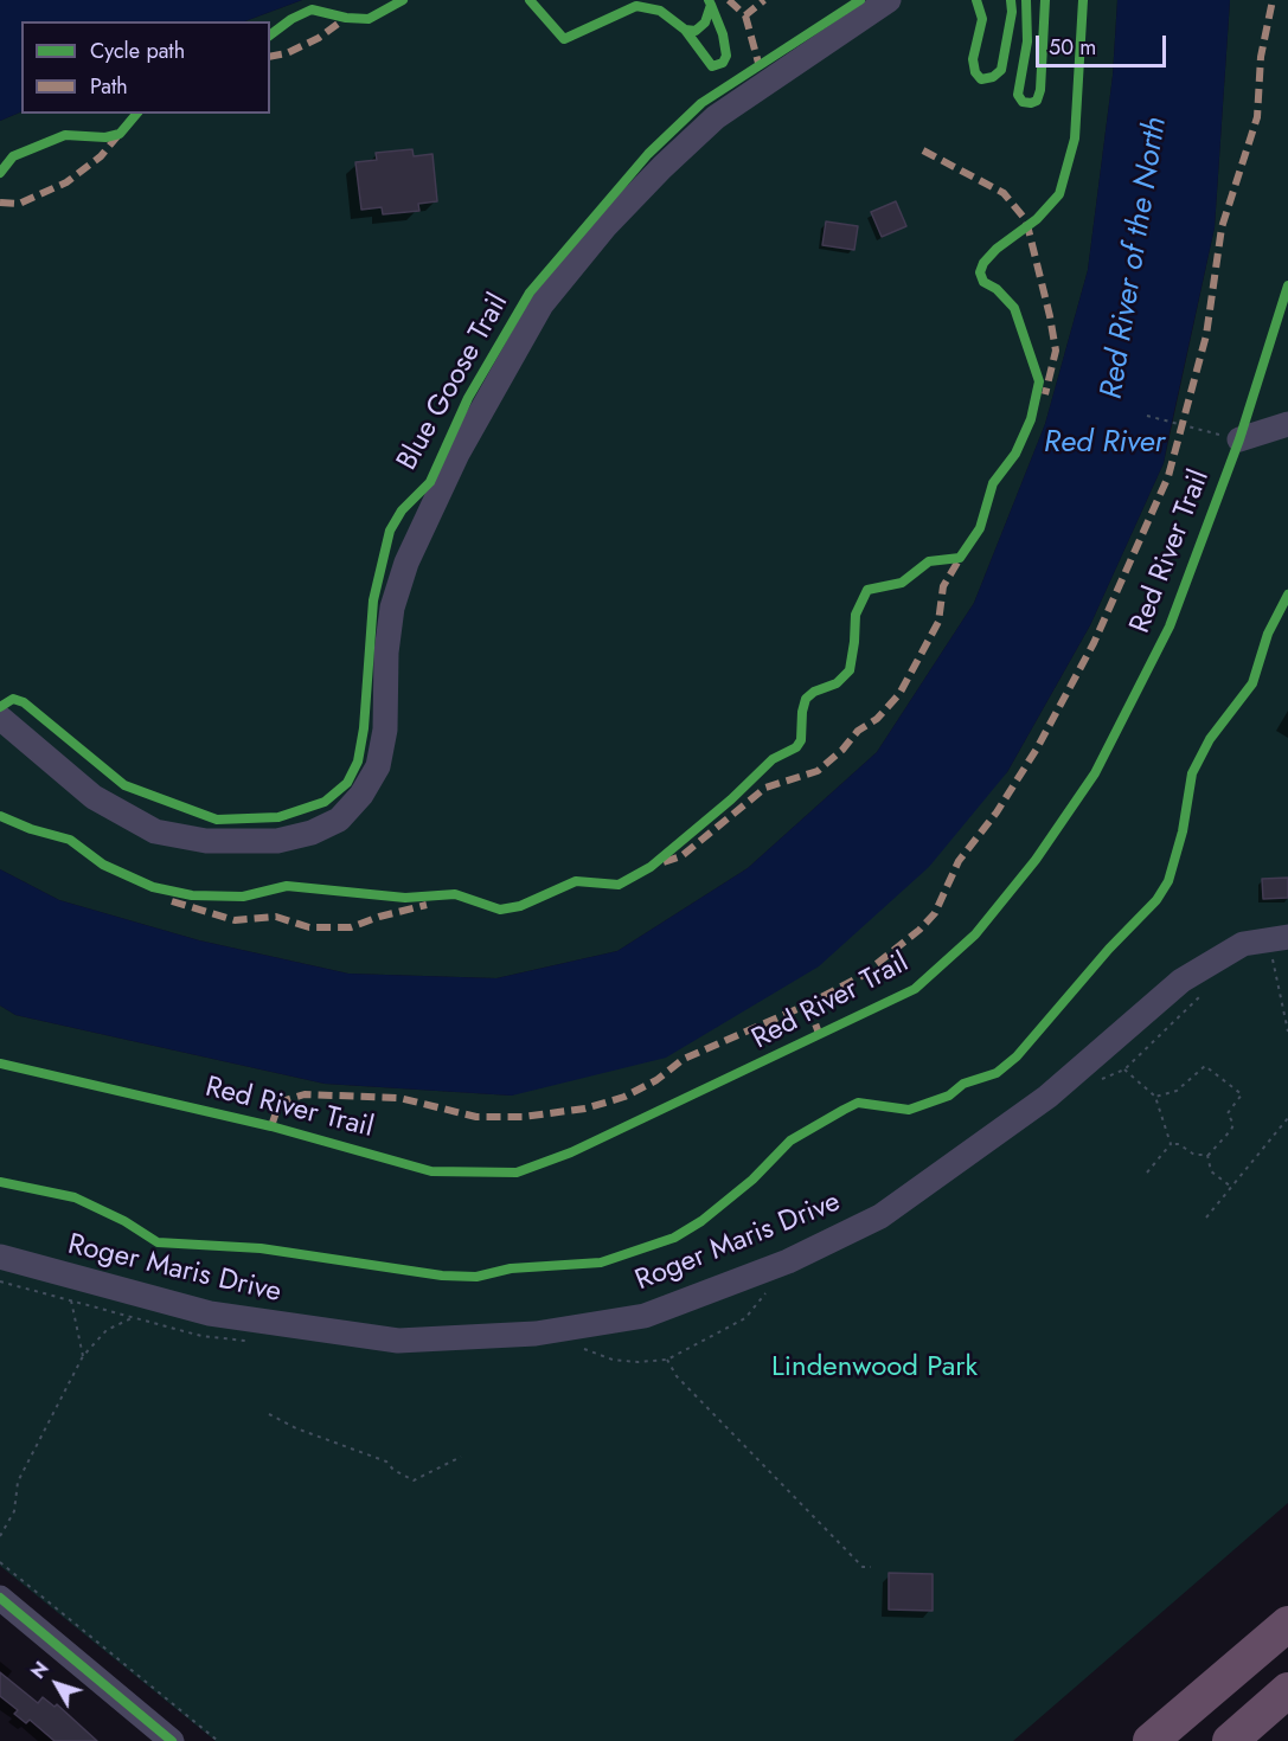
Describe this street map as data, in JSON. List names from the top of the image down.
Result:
{
  "streets": {
    "street": ["Roger Maris Drive"],
    "cycle path": ["Blue Goose Trail", "Red River Trail"]
  },
  "water": ["Red River of the North", "Red River"],
  "parks": ["Lindenwood Park"],
  "legend": ["Cycle path", "Path"],
  "scale_bar": "50 m",
  "north": "top left"
}
